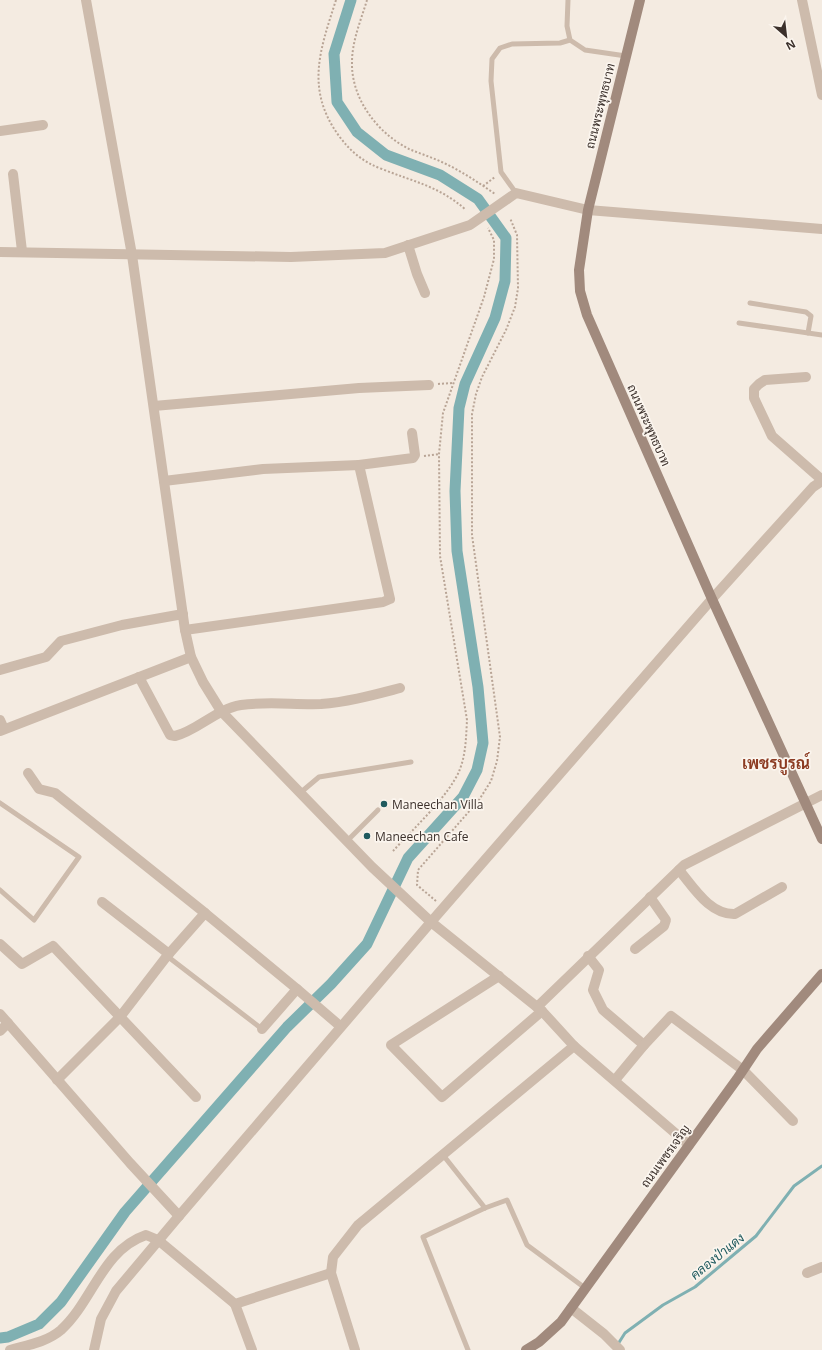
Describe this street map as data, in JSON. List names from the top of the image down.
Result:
{
  "streets": {
    "main road": ["ถนนพระพุทธบาท", "ถนนเพชรเจริญ"]
  },
  "districts": ["เพชรบูรณ์"],
  "water": ["คลองป่าแดง"],
  "places": ["Maneechan Villa", "Maneechan Cafe"],
  "north": "bottom right"
}
